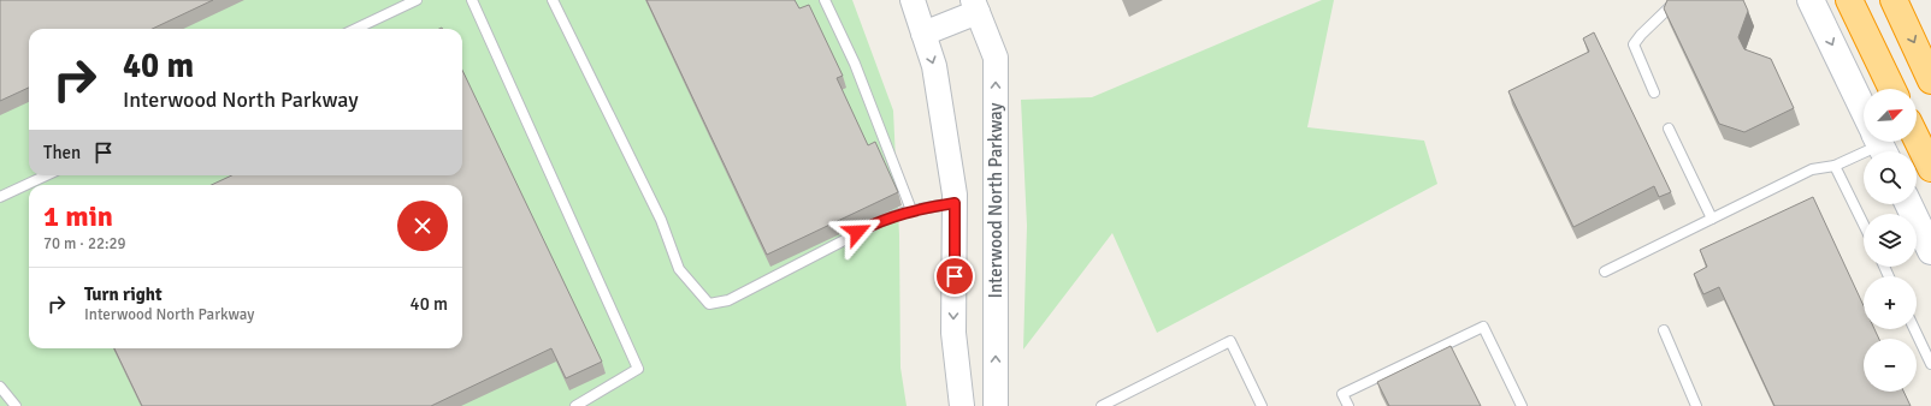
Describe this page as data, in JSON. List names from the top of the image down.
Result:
{
  "streets": {
    "street": ["Interwood North Parkway"]
  },
  "north": "top right",
  "page": {
    "turn": ["40 m", "Interwood North Parkway"],
    "map_buttons": ["+", "−"],
    "then": "Then",
    "heading": ["1 min", "70 m · 22:29"],
    "list": [
      {
        "name": "Turn right",
        "note": "Interwood North Parkway",
        "value": "40 m"
      }
    ]
  }
}
